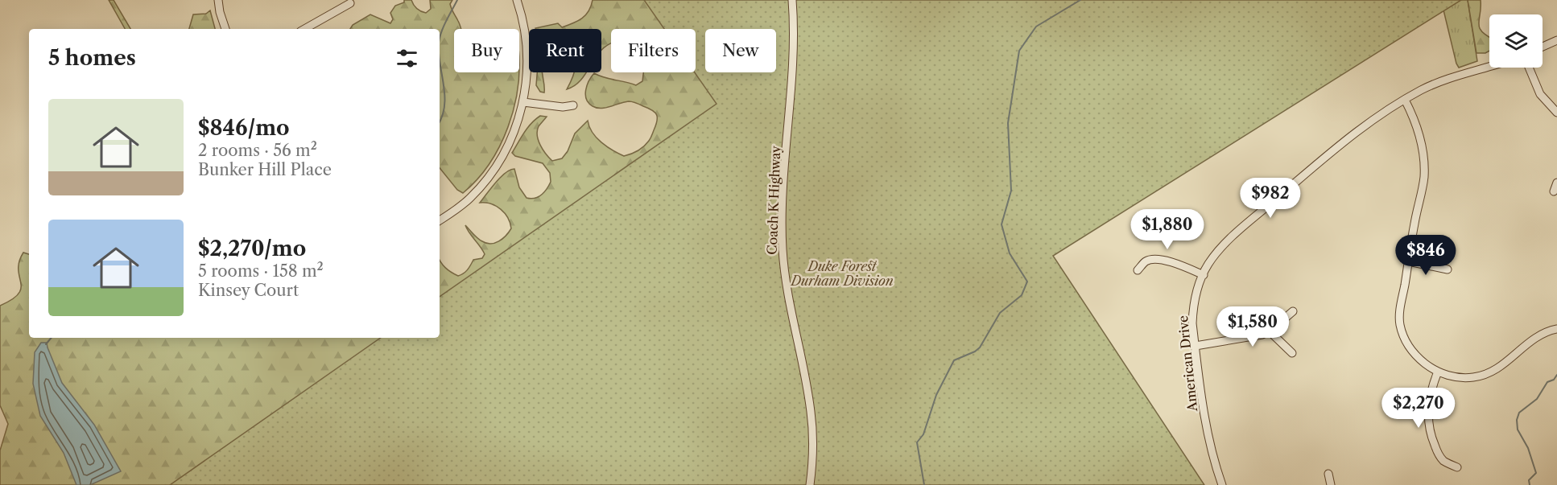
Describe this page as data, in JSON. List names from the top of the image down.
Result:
{
  "streets": {
    "street": ["Coach K Highway", "American Drive"]
  },
  "parks": ["Duke Forest Durham Division"],
  "page": {
    "chip": [
      "Buy",
      "Rent",
      "Filters",
      "New"
    ],
    "heading": "5 homes",
    "list": [
      {
        "name": "$846/mo",
        "note": "2 rooms · 56 m² · Bunker Hill Place"
      },
      {
        "name": "$2,270/mo",
        "note": "5 rooms · 158 m² · Kinsey Court"
      }
    ],
    "price": [
      "$982",
      "$1,880",
      "$846",
      "$1,580",
      "$2,270"
    ]
  }
}
